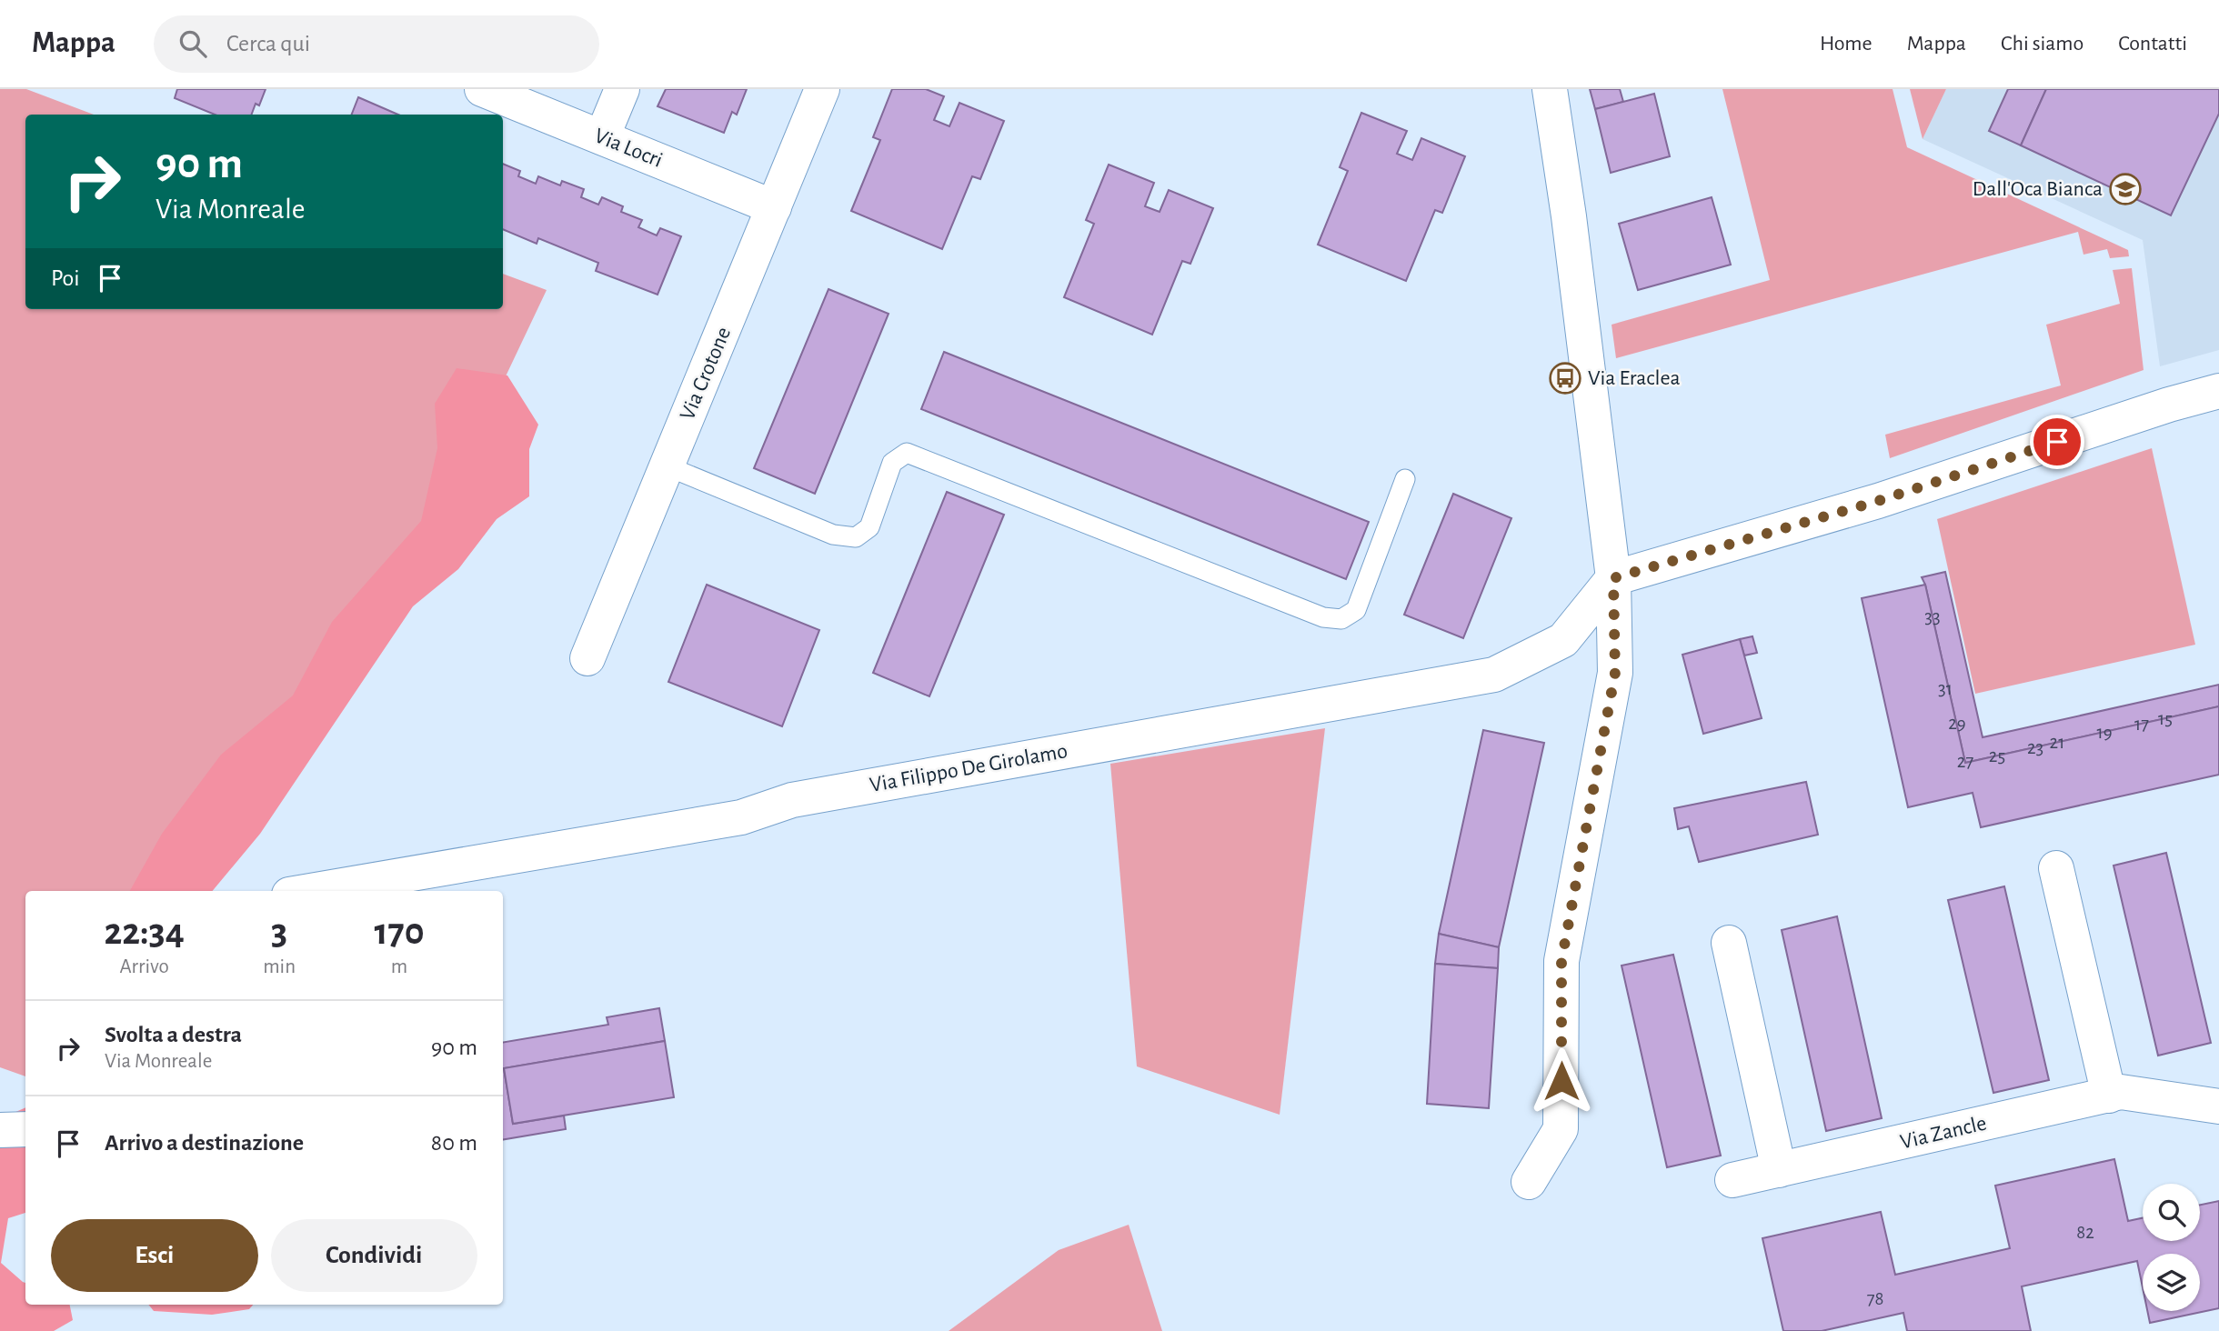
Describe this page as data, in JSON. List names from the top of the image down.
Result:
{
  "streets": {
    "street": [
      "Via Locri",
      "Via Crotone",
      "Via Filippo De Girolamo",
      "Via Zancle"
    ]
  },
  "crossings": [
    ["Via Locri", "Via Crotone"]
  ],
  "places": {
    "school or university": ["Dall'Oca Bianca"],
    "bus stop": ["Via Eraclea"]
  },
  "house_numbers": [
    "33",
    "31",
    "15",
    "29",
    "17",
    "19",
    "21",
    "23",
    "25",
    "27",
    "82",
    "78"
  ],
  "page": {
    "header": "Mappa",
    "search": "Cerca qui",
    "nav": [
      "Home",
      "Mappa",
      "Chi siamo",
      "Contatti"
    ],
    "turn": ["90 m", "Via Monreale"],
    "then": "Poi",
    "eta": [
      "22:34",
      "Arrivo",
      "3",
      "min",
      "170",
      "m"
    ],
    "list": [
      {
        "name": "Svolta a destra",
        "note": "Via Monreale",
        "value": "90 m"
      },
      {
        "name": "Arrivo a destinazione",
        "value": "80 m"
      }
    ],
    "buttons": ["Esci", "Condividi"]
  }
}
